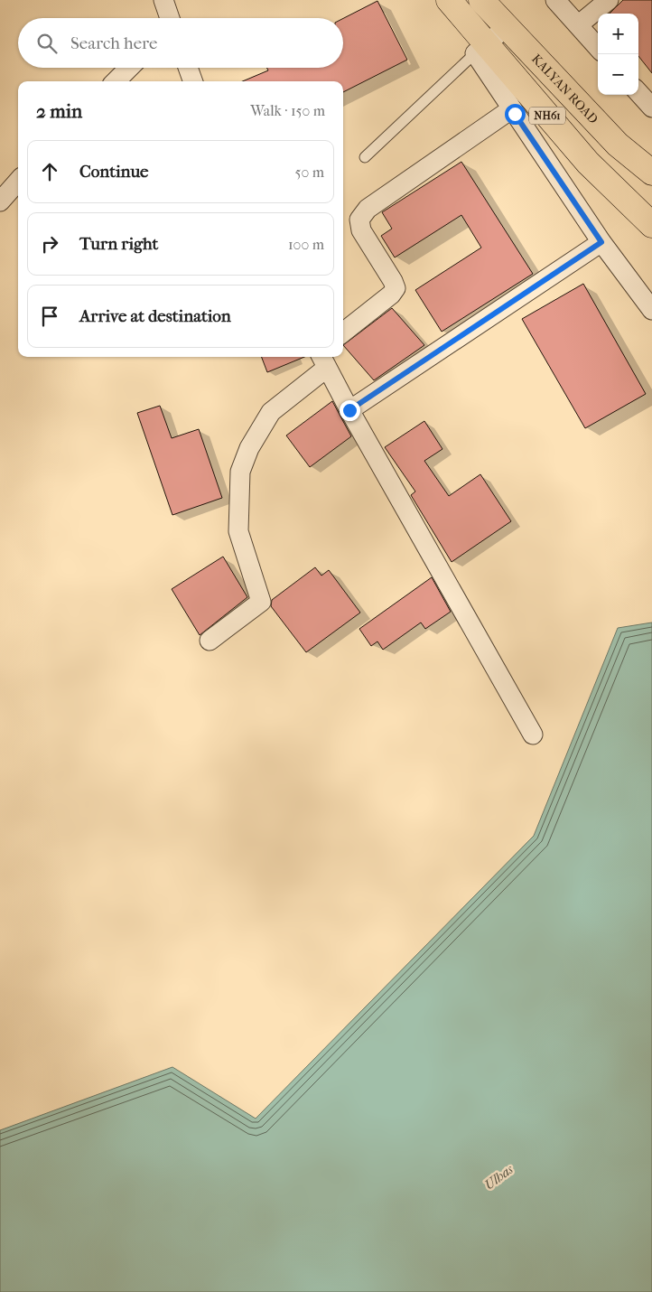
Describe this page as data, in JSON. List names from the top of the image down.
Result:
{
  "streets": {
    "highway": ["KALYAN ROAD", "NH61"]
  },
  "water": ["Ulhas"],
  "page": {
    "map_buttons": ["+", "−"],
    "search": "Search here",
    "heading": ["2 min", "Walk · 150 m"],
    "list": [
      ["Continue", "50 m"],
      ["Turn right", "100 m"],
      "Arrive at destination"
    ]
  }
}
